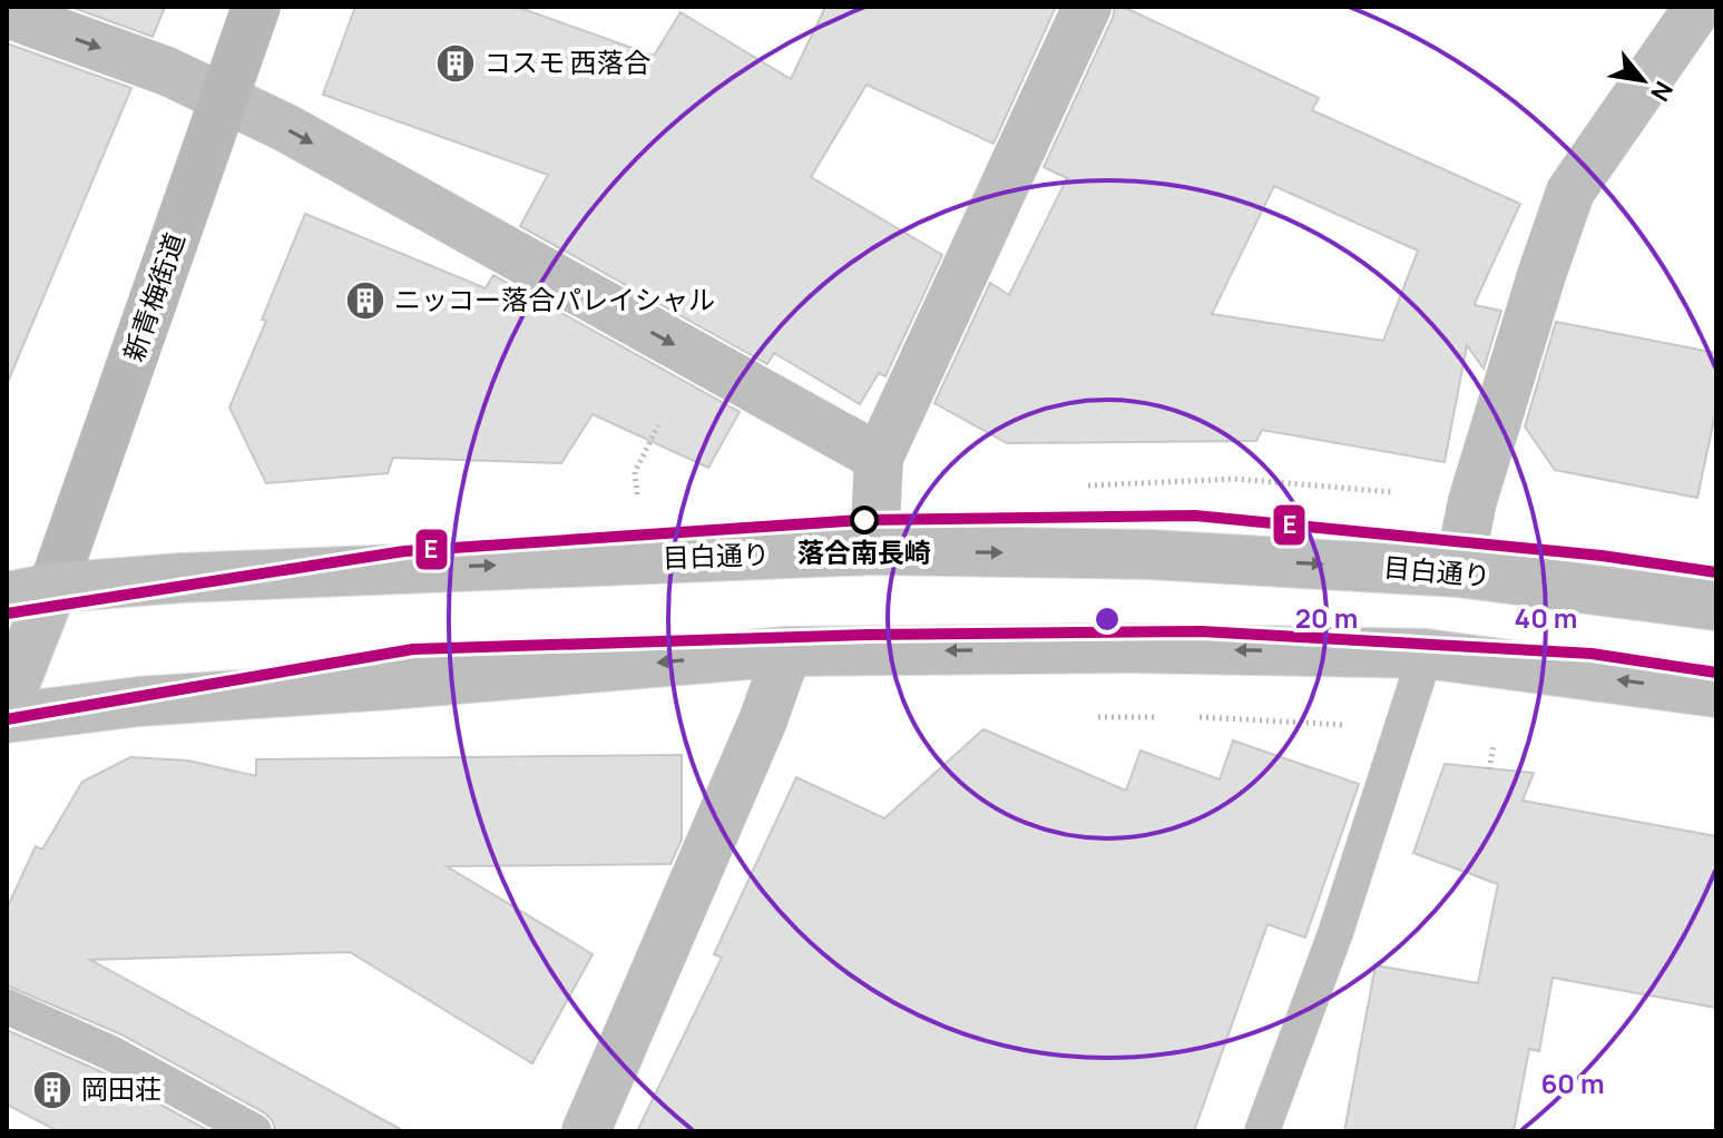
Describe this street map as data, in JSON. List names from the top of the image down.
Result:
{
  "streets": {
    "main road": ["新青梅街道", "目白通り"]
  },
  "crossings": [
    ["新青梅街道", "目白通り"]
  ],
  "places": {
    "building": ["コスモ 西落合", "ニッコー落合パレイシャル", "岡田荘"],
    "other": ["落合南長崎"]
  },
  "lines": ["transit line E"],
  "north": "bottom right",
  "rings": ["20 m", "40 m", "60 m"]
}
